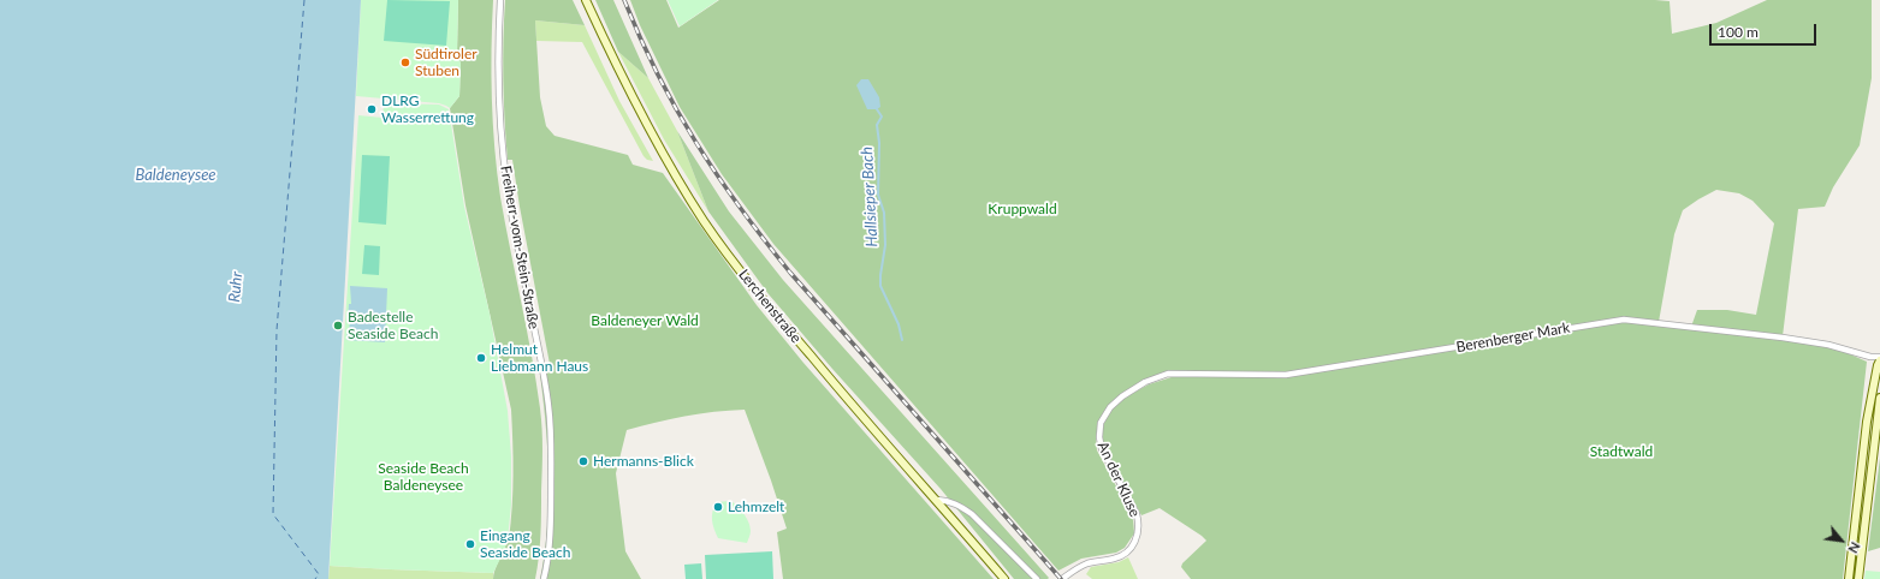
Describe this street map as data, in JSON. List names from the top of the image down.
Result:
{
  "streets": {
    "main road": ["Lerchenstraße"],
    "street": ["Freiherr-vom-Stein-Straße", "Berenberger Mark", "An der Kluse"]
  },
  "crossings": [
    ["Berenberger Mark", "An der Kluse"]
  ],
  "water": ["Baldeneysee", "Hallsieper Bach", "Ruhr"],
  "parks": [
    "Kruppwald",
    "Baldeneyer Wald",
    "Stadtwald",
    "Seaside Beach Baldeneysee"
  ],
  "places": [
    "Südtiroler Stuben",
    "DLRG Wasserrettung",
    "Badestelle Seaside Beach",
    "Helmut Liebmann Haus",
    "Hermanns-Blick",
    "Lehmzelt",
    "Eingang Seaside Beach"
  ],
  "scale_bar": "100 m",
  "north": "bottom right"
}
